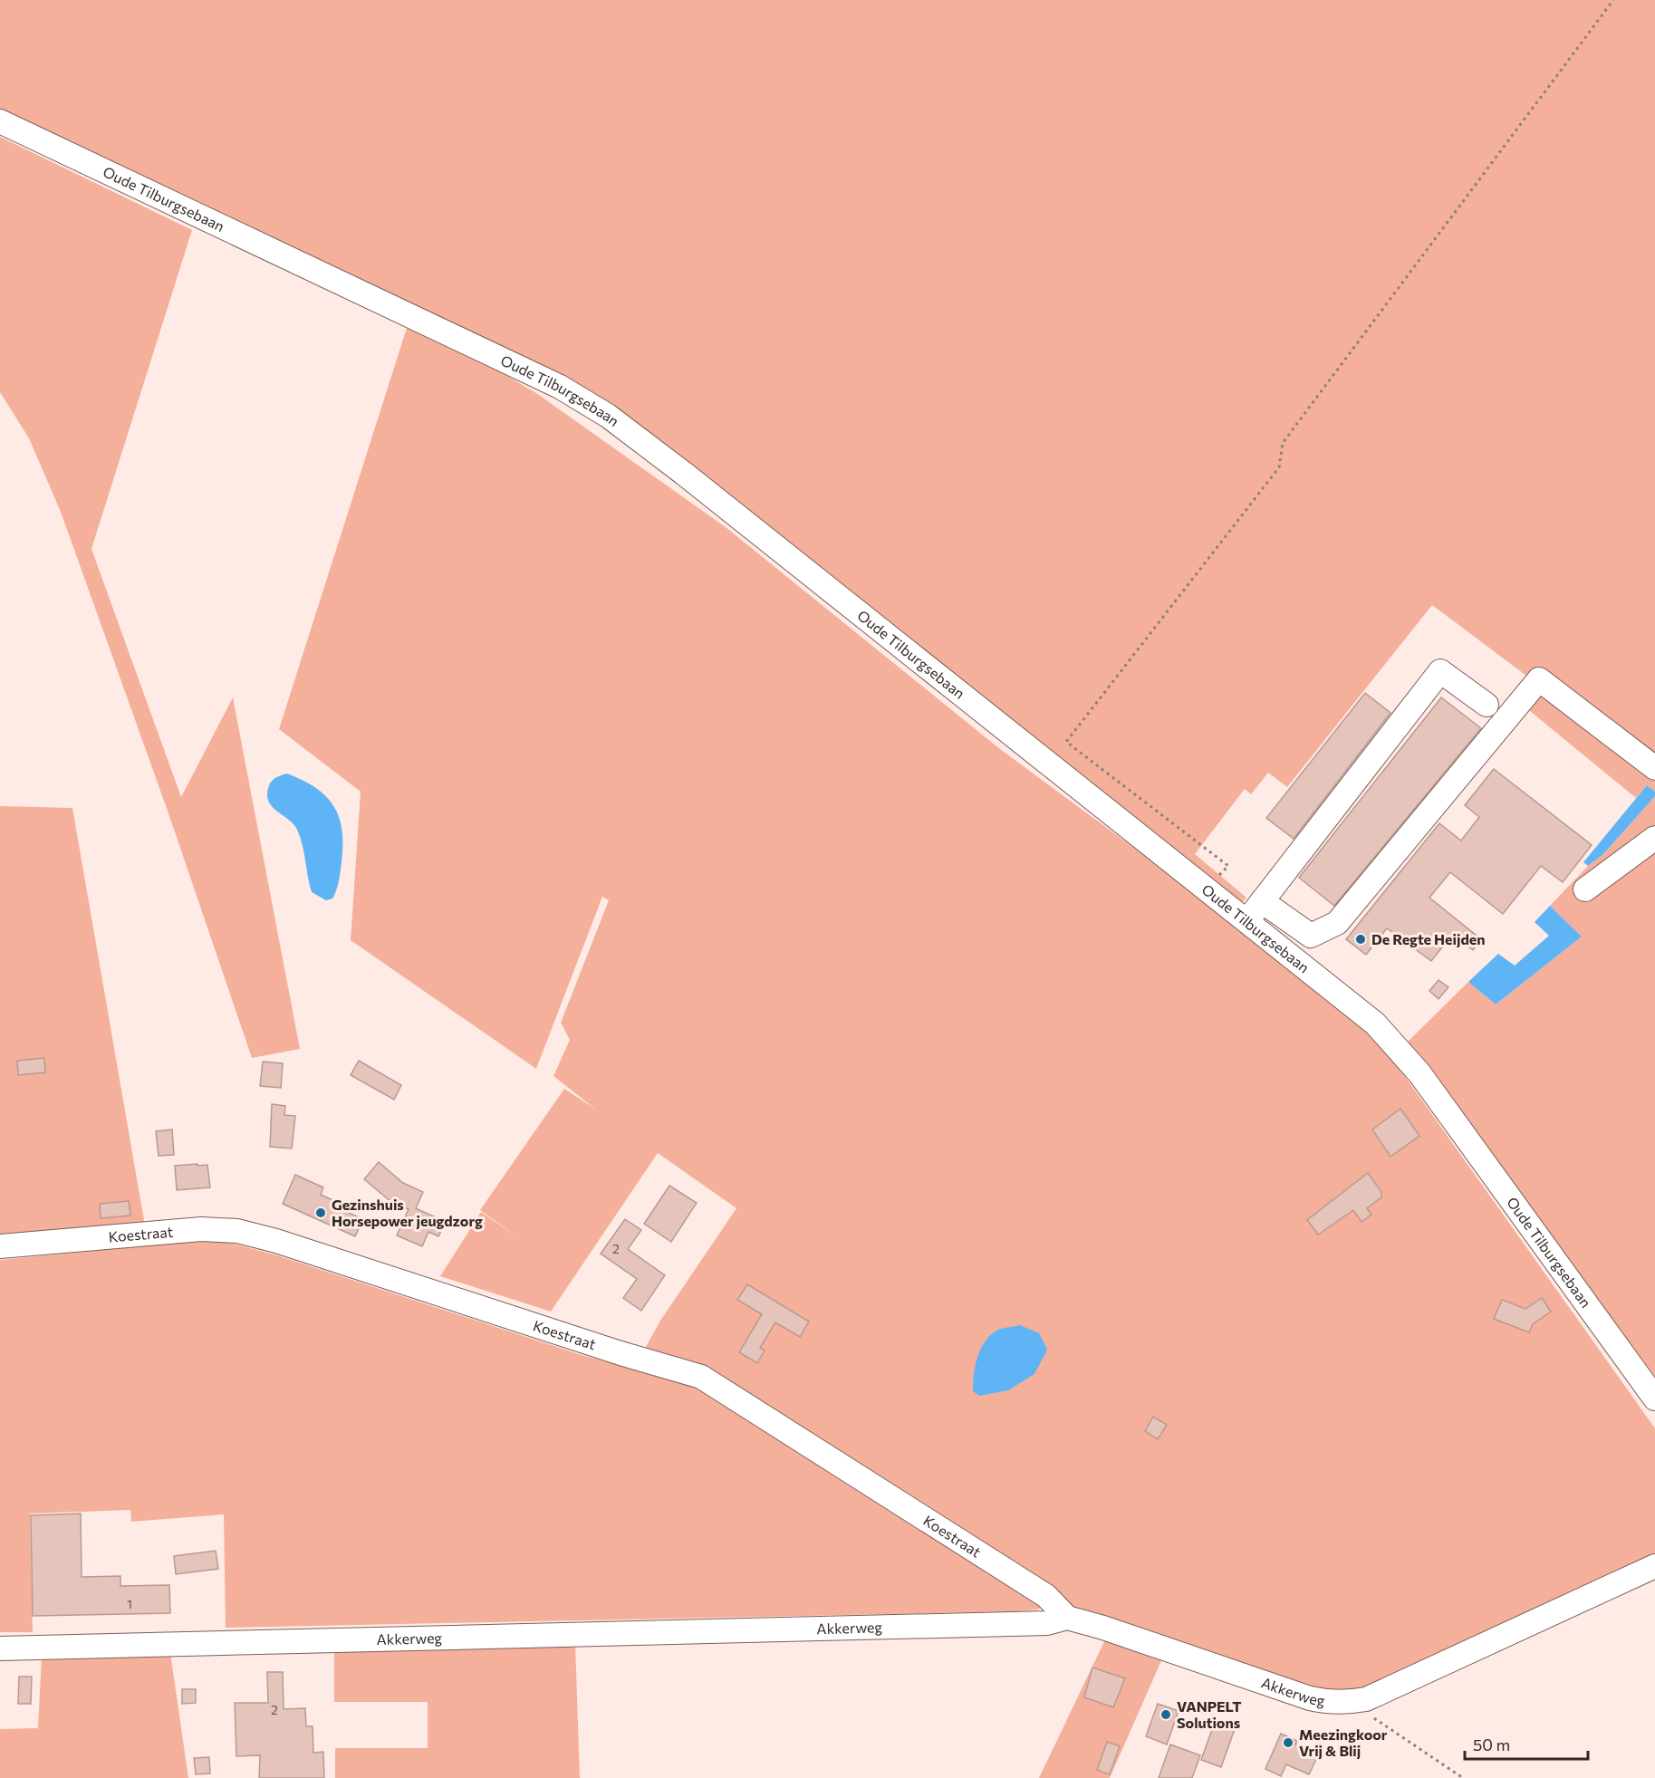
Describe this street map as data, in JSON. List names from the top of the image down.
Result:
{
  "streets": {
    "street": ["Oude Tilburgsebaan", "Koestraat", "Akkerweg"]
  },
  "crossings": [
    ["Koestraat", "Akkerweg"]
  ],
  "places": [
    "De Regte Heijden",
    "Gezinshuis Horsepower jeugdzorg",
    "VANPELT Solutions",
    "Meezingkoor Vrij & Blij"
  ],
  "house_numbers": ["2", "1", "2"],
  "scale_bar": "50 m"
}
